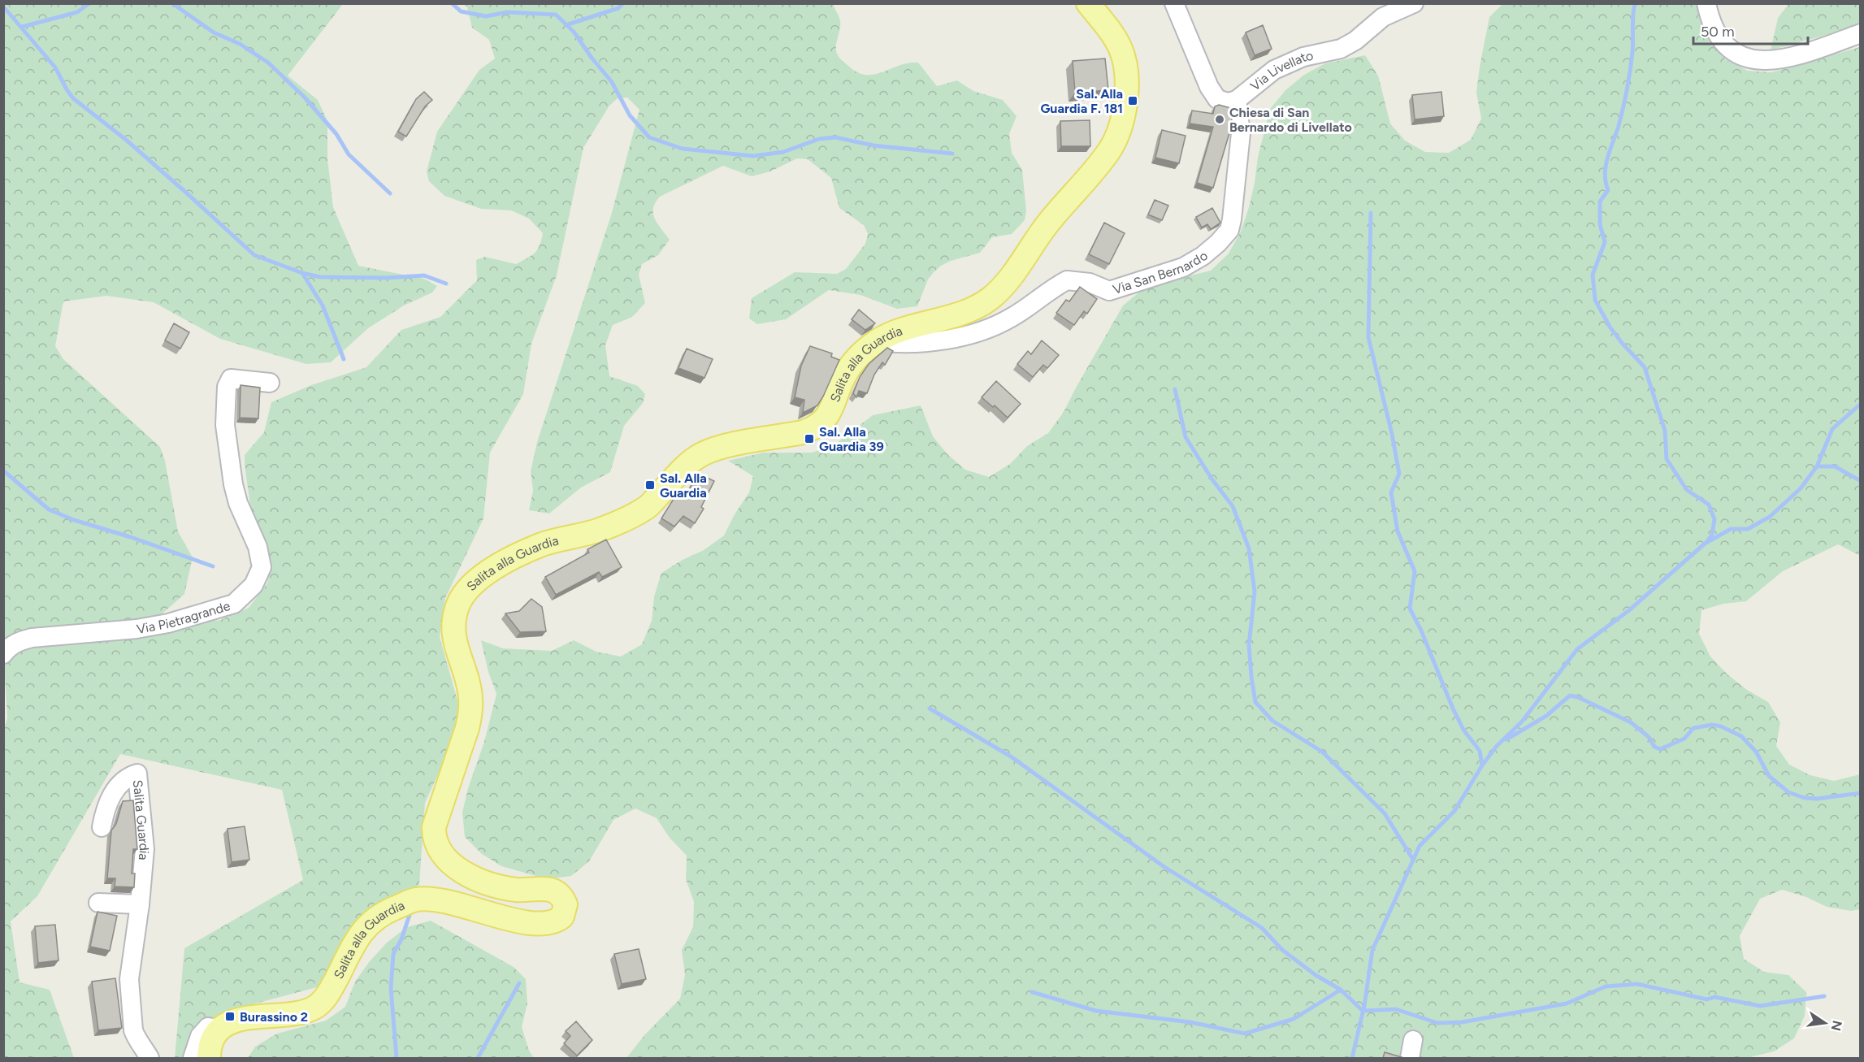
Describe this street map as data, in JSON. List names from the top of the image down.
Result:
{
  "streets": {
    "main road": ["Salita alla Guardia"],
    "street": [
      "Via Livellato",
      "Via San Bernardo",
      "Via Pietragrande",
      "Salita Guardia"
    ]
  },
  "crossings": [
    ["Via Livellato", "Via San Bernardo"],
    ["Via San Bernardo", "Salita alla Guardia"]
  ],
  "places": {
    "transit": [
      "Sal. Alla Guardia F. 181",
      "Sal. Alla Guardia 39",
      "Sal. Alla Guardia",
      "Burassino 2"
    ],
    "other": ["Chiesa di San Bernardo di Livellato"]
  },
  "scale_bar": "50 m",
  "north": "right"
}
